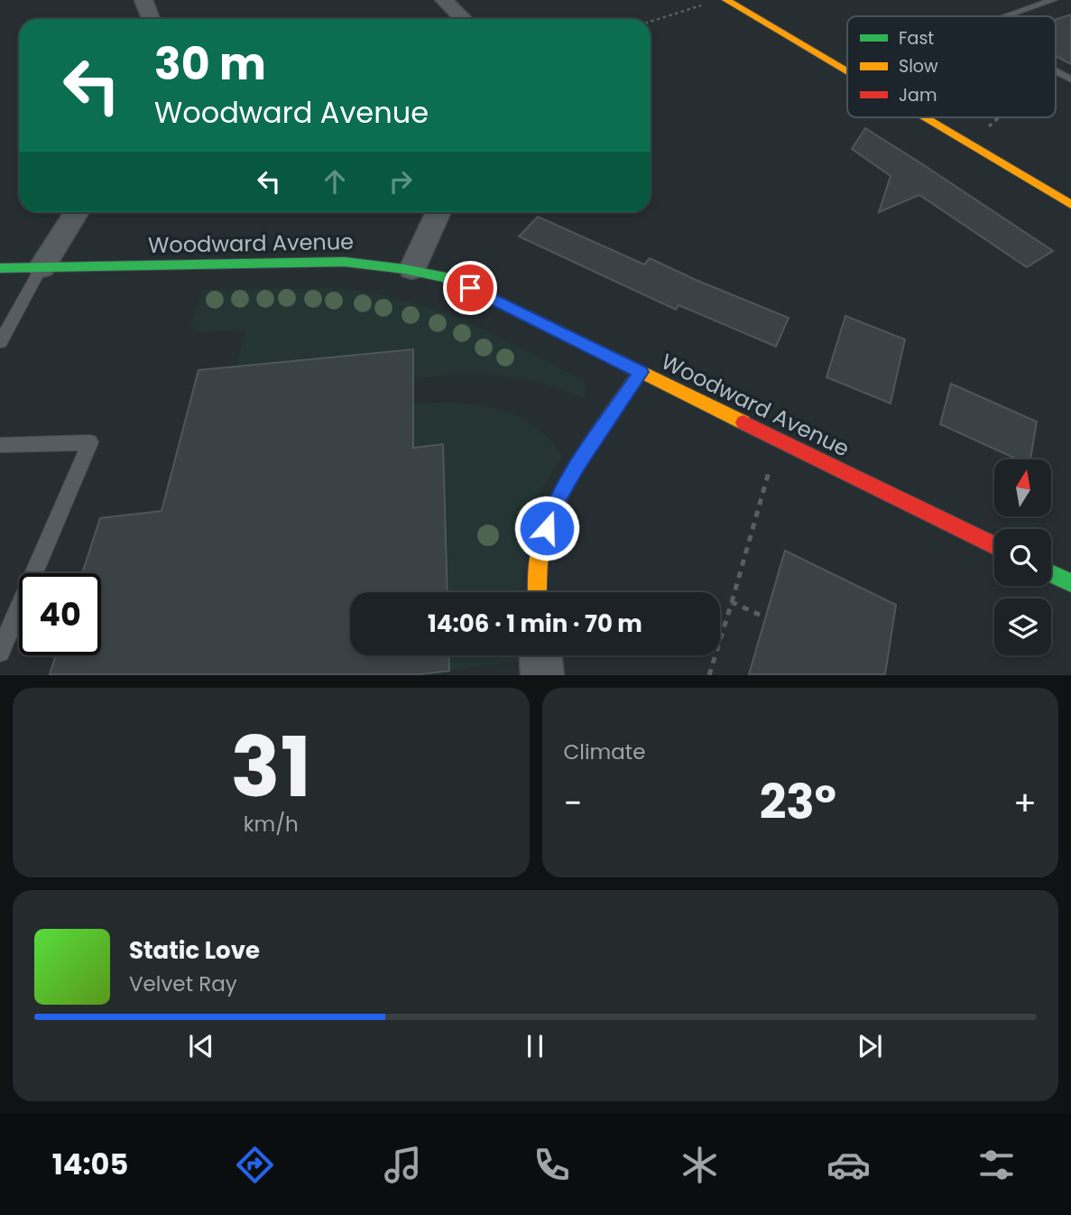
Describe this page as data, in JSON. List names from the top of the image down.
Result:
{
  "streets": {
    "street": ["Woodward Avenue"]
  },
  "legend": ["Fast", "Slow", "Jam"],
  "north": "top",
  "page": {
    "turn": ["30 m", "Woodward Avenue"],
    "limit": "40",
    "trip": "14:06 · 1 min · 70 m",
    "tile": [
      ["31", "km/h"],
      "Climate"
    ],
    "heat": ["−", "23°", "+"],
    "song": ["Static Love", "Velvet Ray"],
    "tabs": "14:05"
  }
}
